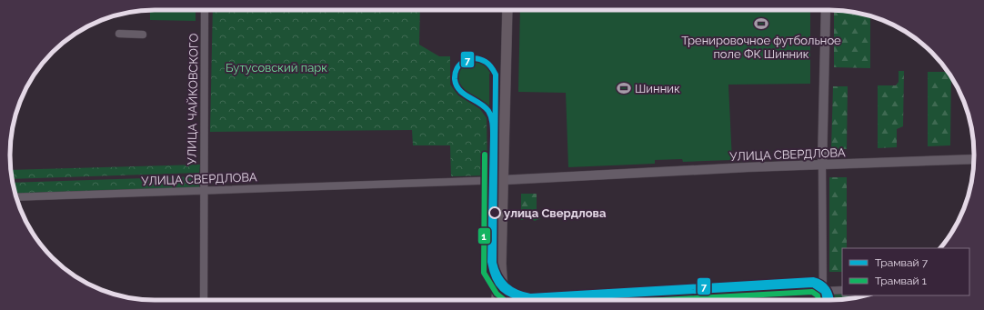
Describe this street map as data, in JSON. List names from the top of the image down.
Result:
{
  "streets": {
    "street": ["УЛИЦА ЧАЙКОВСКОГО", "УЛИЦА СВЕРДЛОВА"]
  },
  "crossings": [
    ["УЛИЦА ЧАЙКОВСКОГО", "УЛИЦА СВЕРДЛОВА"]
  ],
  "parks": ["Бутусовский парк"],
  "places": {
    "sports": ["Тренировочное футбольное поле ФК Шинник", "Шинник"],
    "other": ["улица Свердлова"]
  },
  "lines": ["tram line 7", "tram line 1"],
  "legend": ["Трамвай 7", "Трамвай 1"]
}
